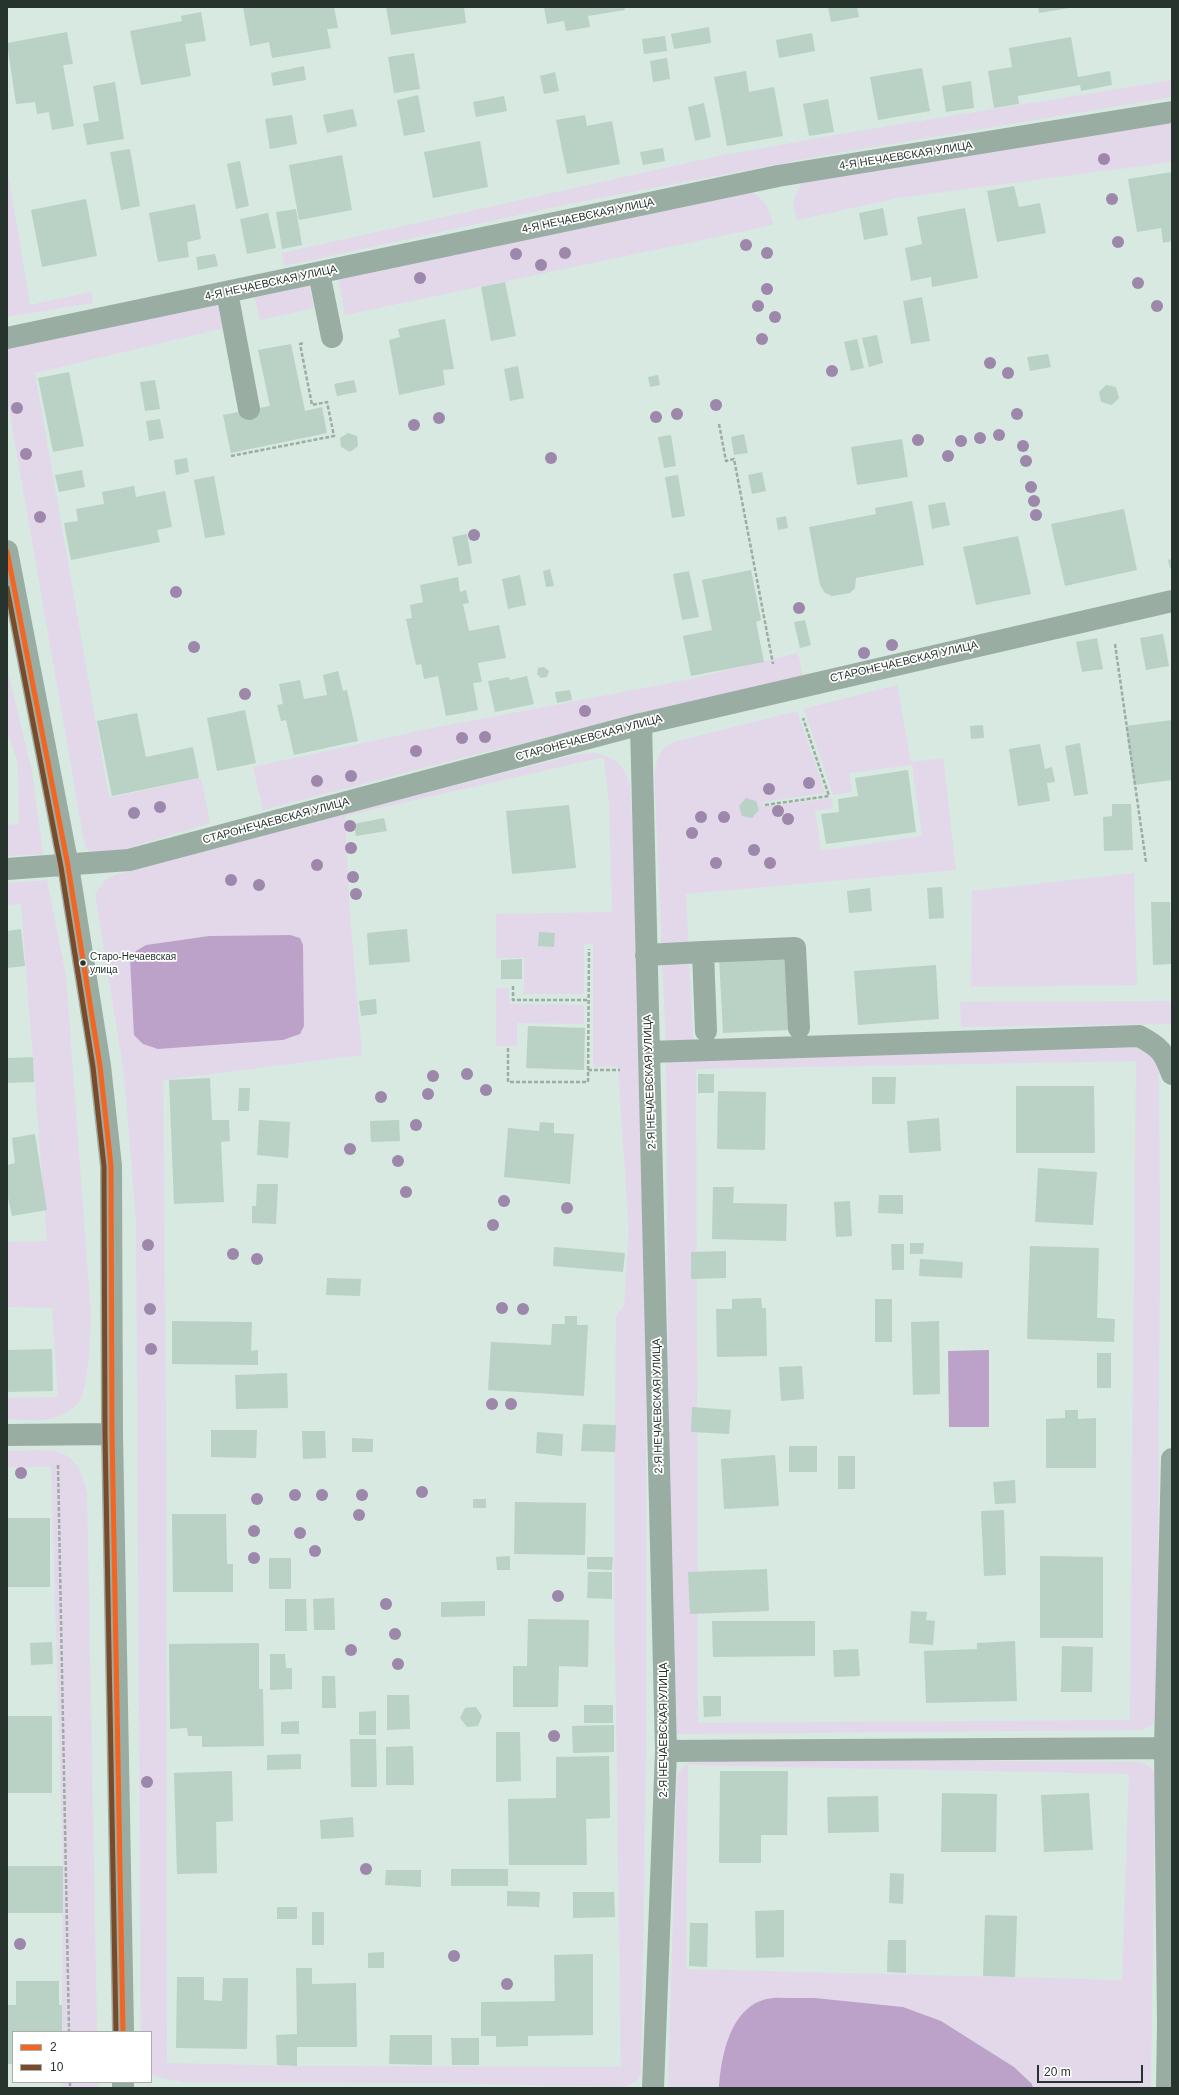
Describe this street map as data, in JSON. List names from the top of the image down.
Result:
{
  "streets": {
    "street": ["4-Я НЕЧАЕВСКАЯ УЛИЦА", "СТАРОНЕЧАЕВСКАЯ УЛИЦА", "2-Я НЕЧАЕВСКАЯ УЛИЦА"]
  },
  "crossings": [
    ["СТАРОНЕЧАЕВСКАЯ УЛИЦА", "2-Я НЕЧАЕВСКАЯ УЛИЦА"]
  ],
  "places": ["Старо-Нечаевская улица"],
  "lines": ["transit line 2", "transit line 10"],
  "legend": ["2", "10"],
  "scale_bar": "20 m"
}
